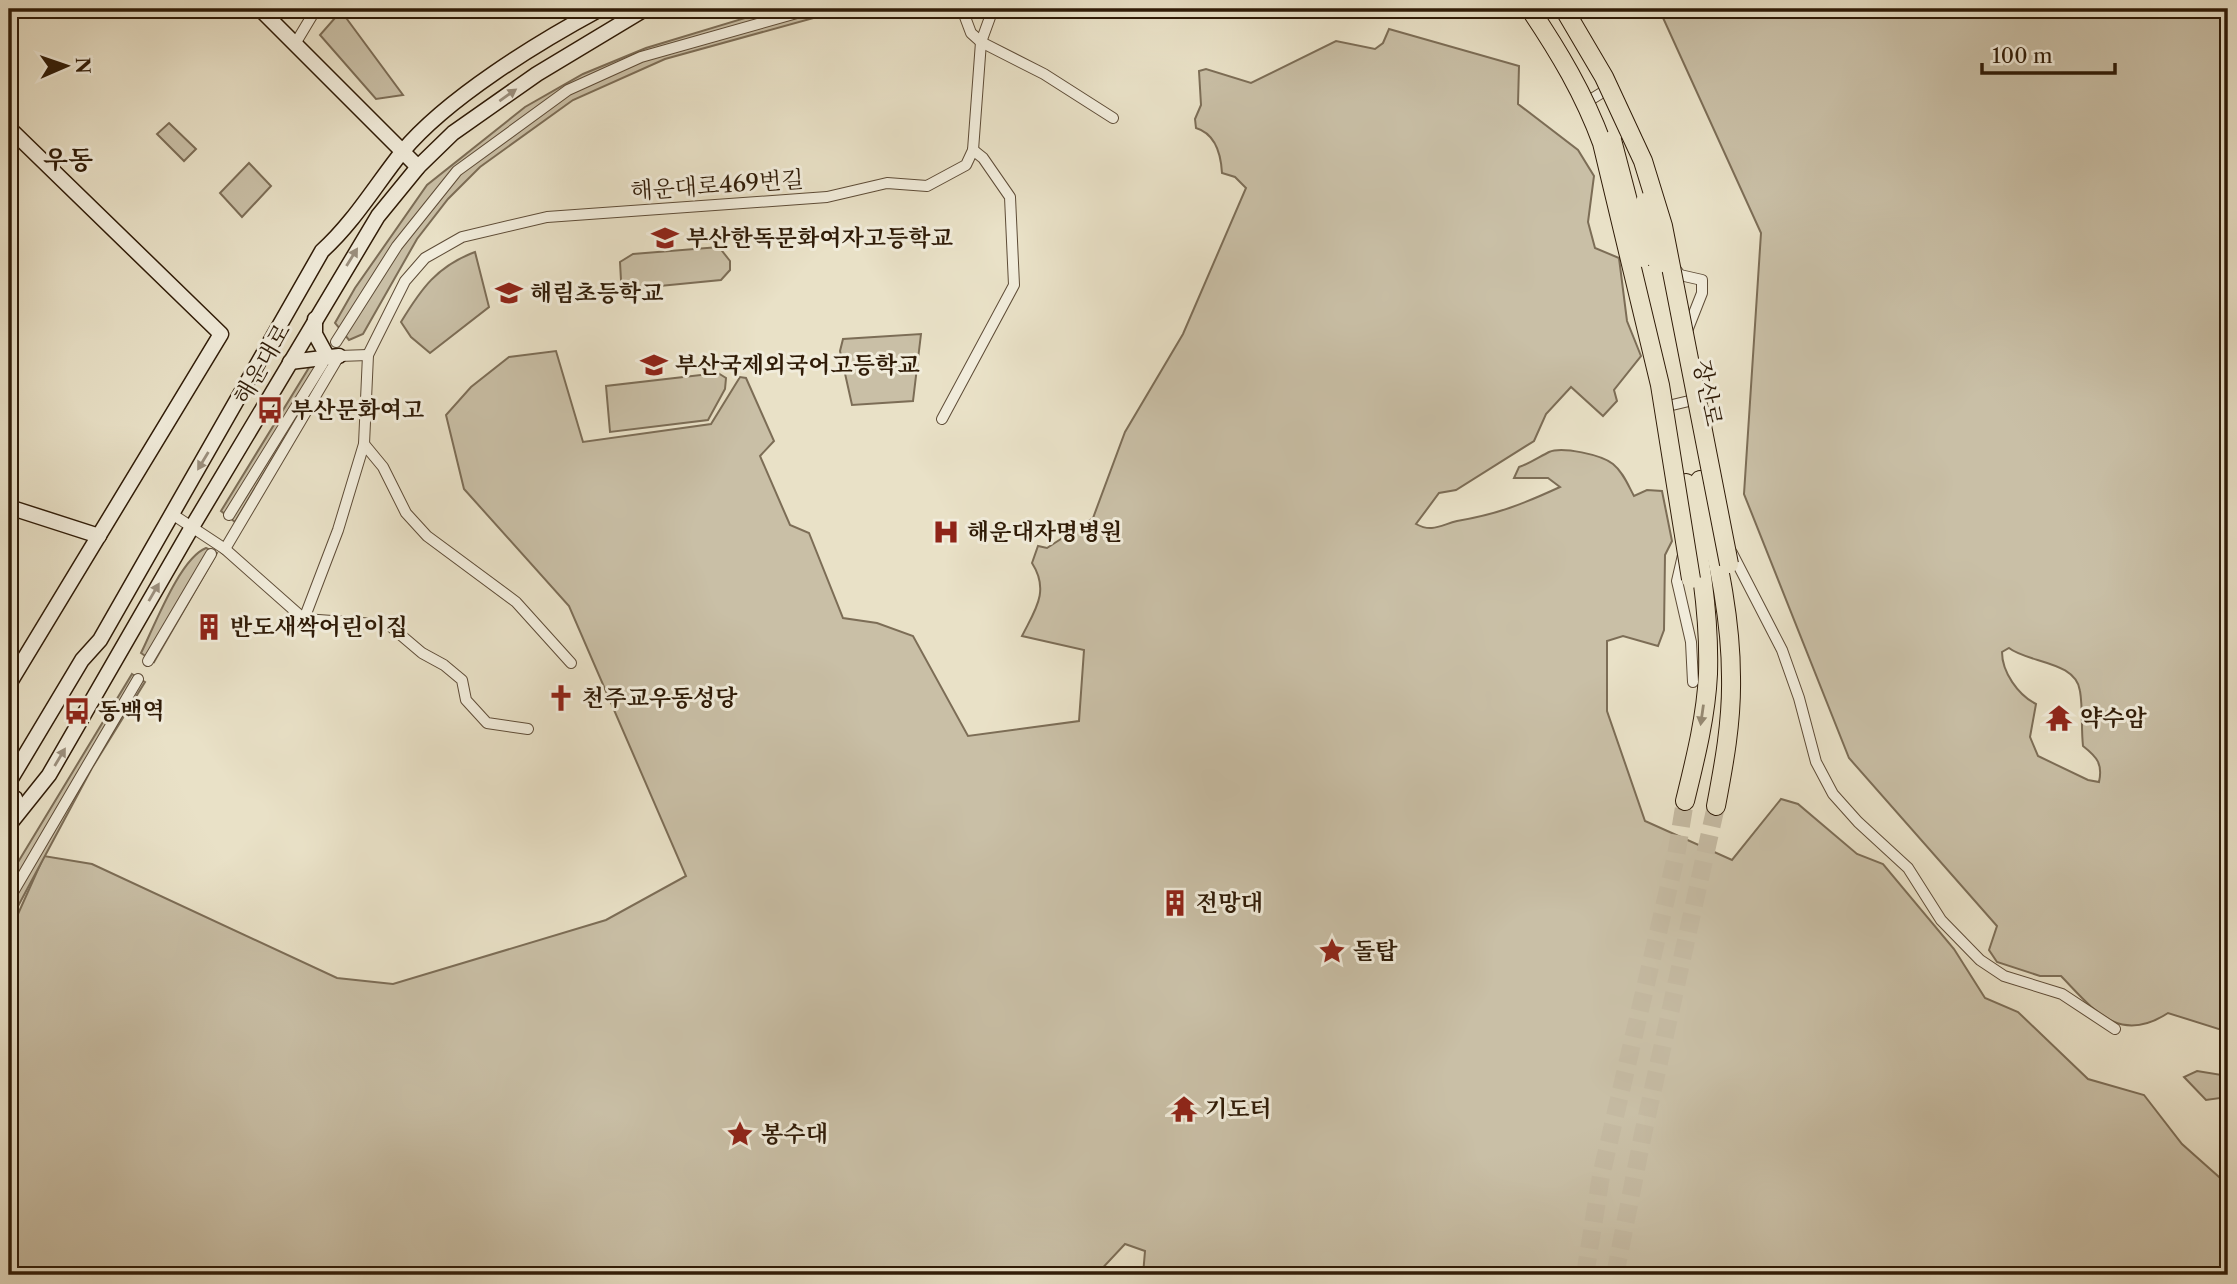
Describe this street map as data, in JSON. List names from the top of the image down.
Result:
{
  "streets": {
    "highway": ["장산로"],
    "main road": ["해운대로"],
    "street": ["해운대로469번길"]
  },
  "districts": ["우동"],
  "places": {
    "school or university": ["부산한독문화여자고등학교", "해림초등학교", "부산국제외국어고등학교"],
    "bus stop": ["부산문화여고", "동백역"],
    "hospital": ["해운대자명병원"],
    "building": ["반도새싹어린이집", "전망대"],
    "church": ["천주교우동성당"],
    "temple": ["약수암", "기도터"],
    "place": ["돌탑", "봉수대"]
  },
  "scale_bar": "100 m",
  "north": "right"
}
